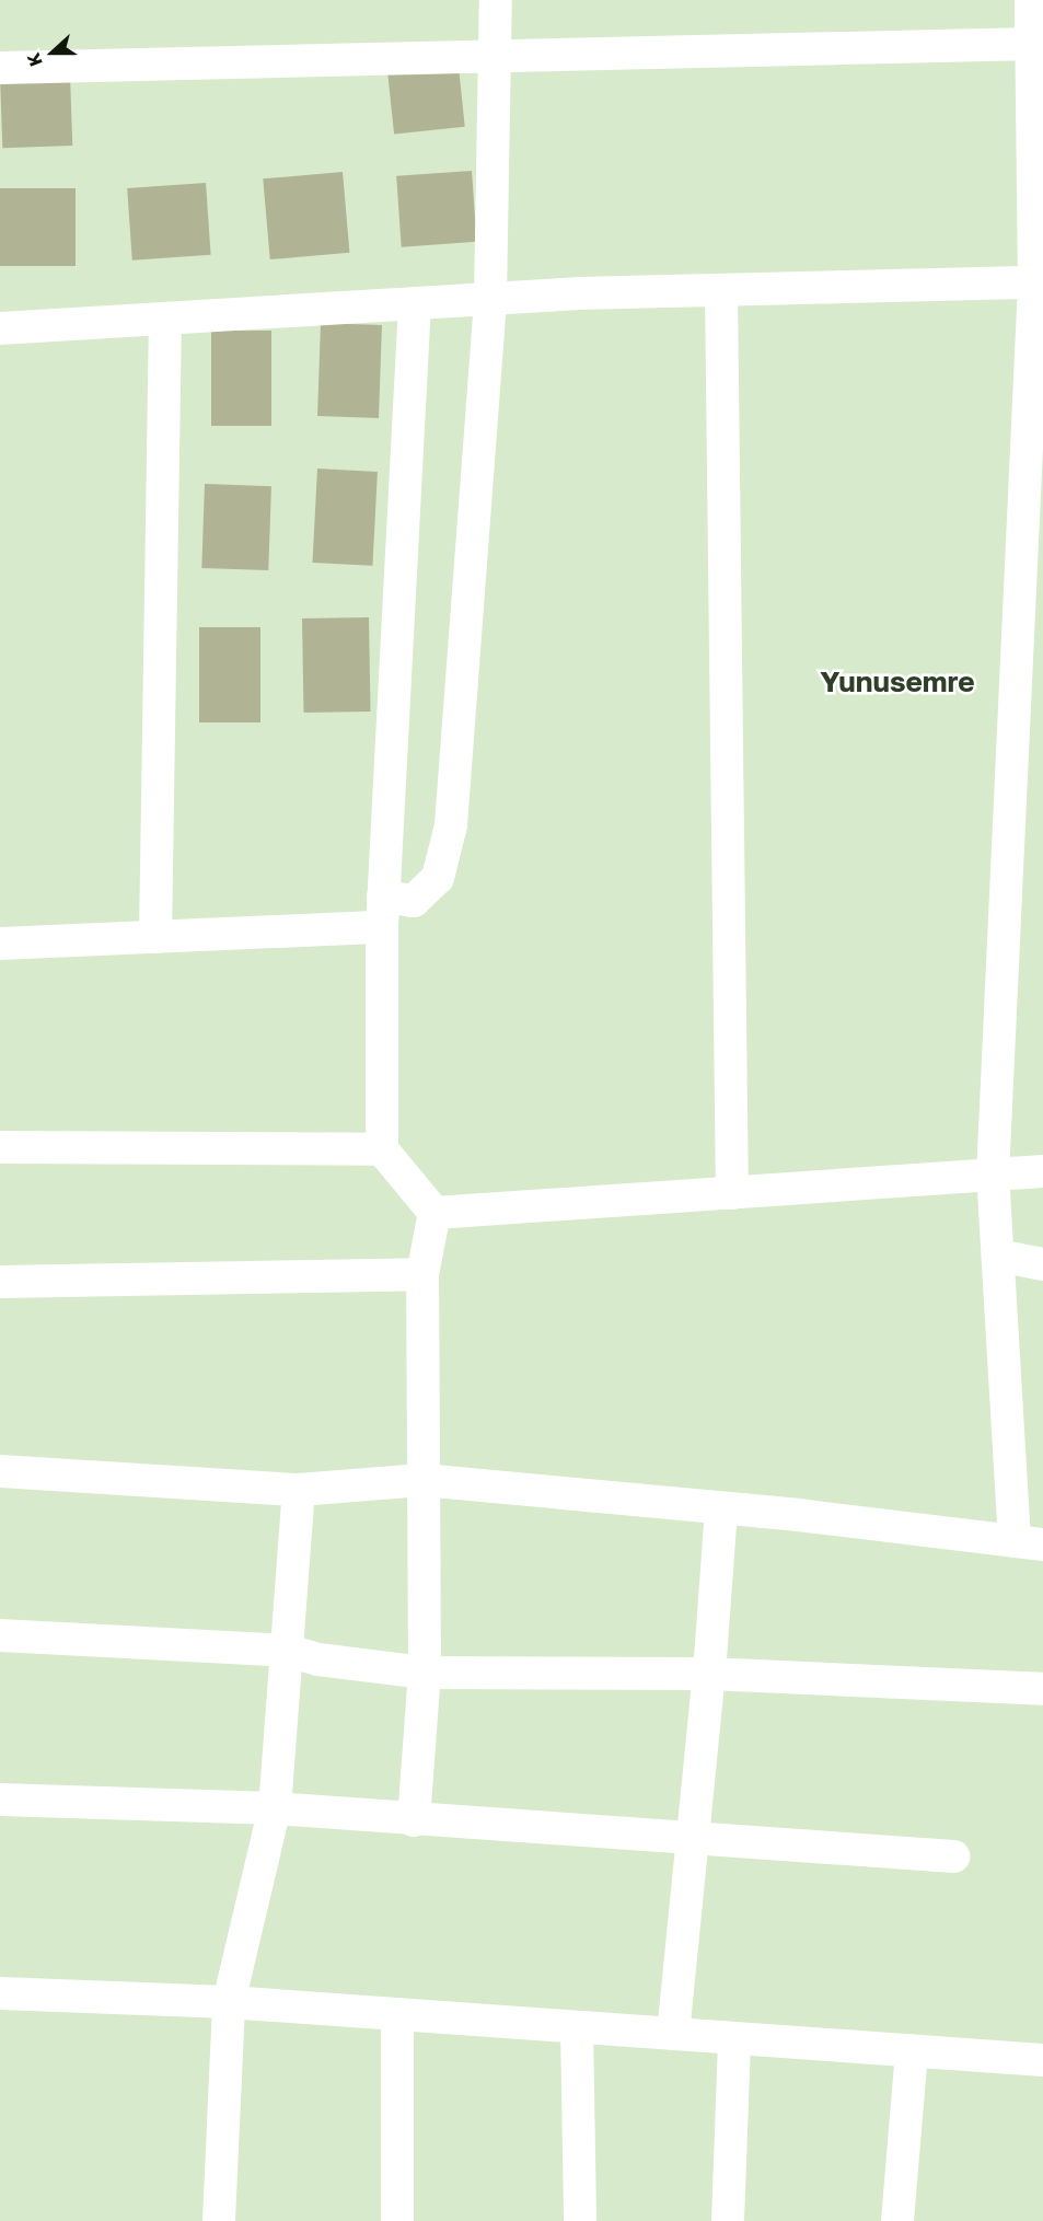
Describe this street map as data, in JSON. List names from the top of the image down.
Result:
{
  "districts": ["Yunusemre"],
  "north": "left"
}
